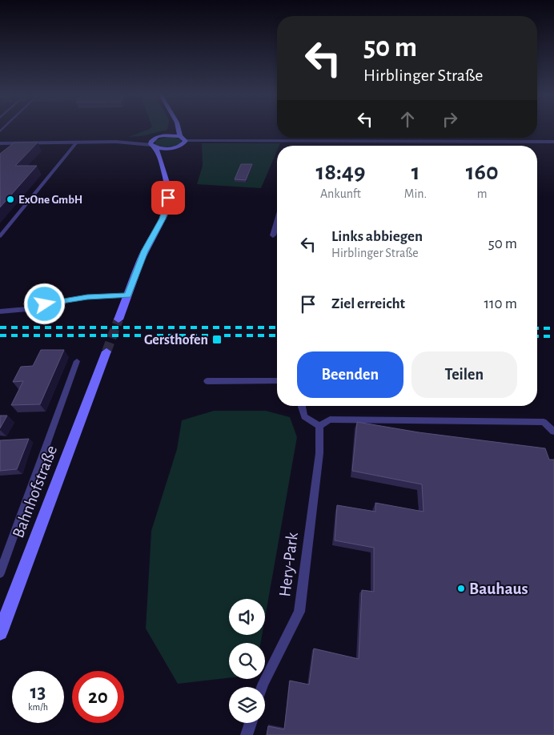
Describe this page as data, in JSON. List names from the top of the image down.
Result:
{
  "streets": {
    "main road": ["Bahnhofstraße"],
    "lane": ["Hery-Park"]
  },
  "places": {
    "other": ["ExOne GmbH", "Bauhaus"],
    "transit": ["Gersthofen"]
  },
  "page": {
    "turn": ["50 m", "Hirblinger Straße"],
    "eta": [
      "18:49",
      "Ankunft",
      "1",
      "Min.",
      "160",
      "m"
    ],
    "list": [
      {
        "name": "Links abbiegen",
        "note": "Hirblinger Straße",
        "value": "50 m"
      },
      {
        "name": "Ziel erreicht",
        "value": "110 m"
      }
    ],
    "buttons": ["Beenden", "Teilen"],
    "speed": "13 km/h",
    "limit": "20"
  }
}
